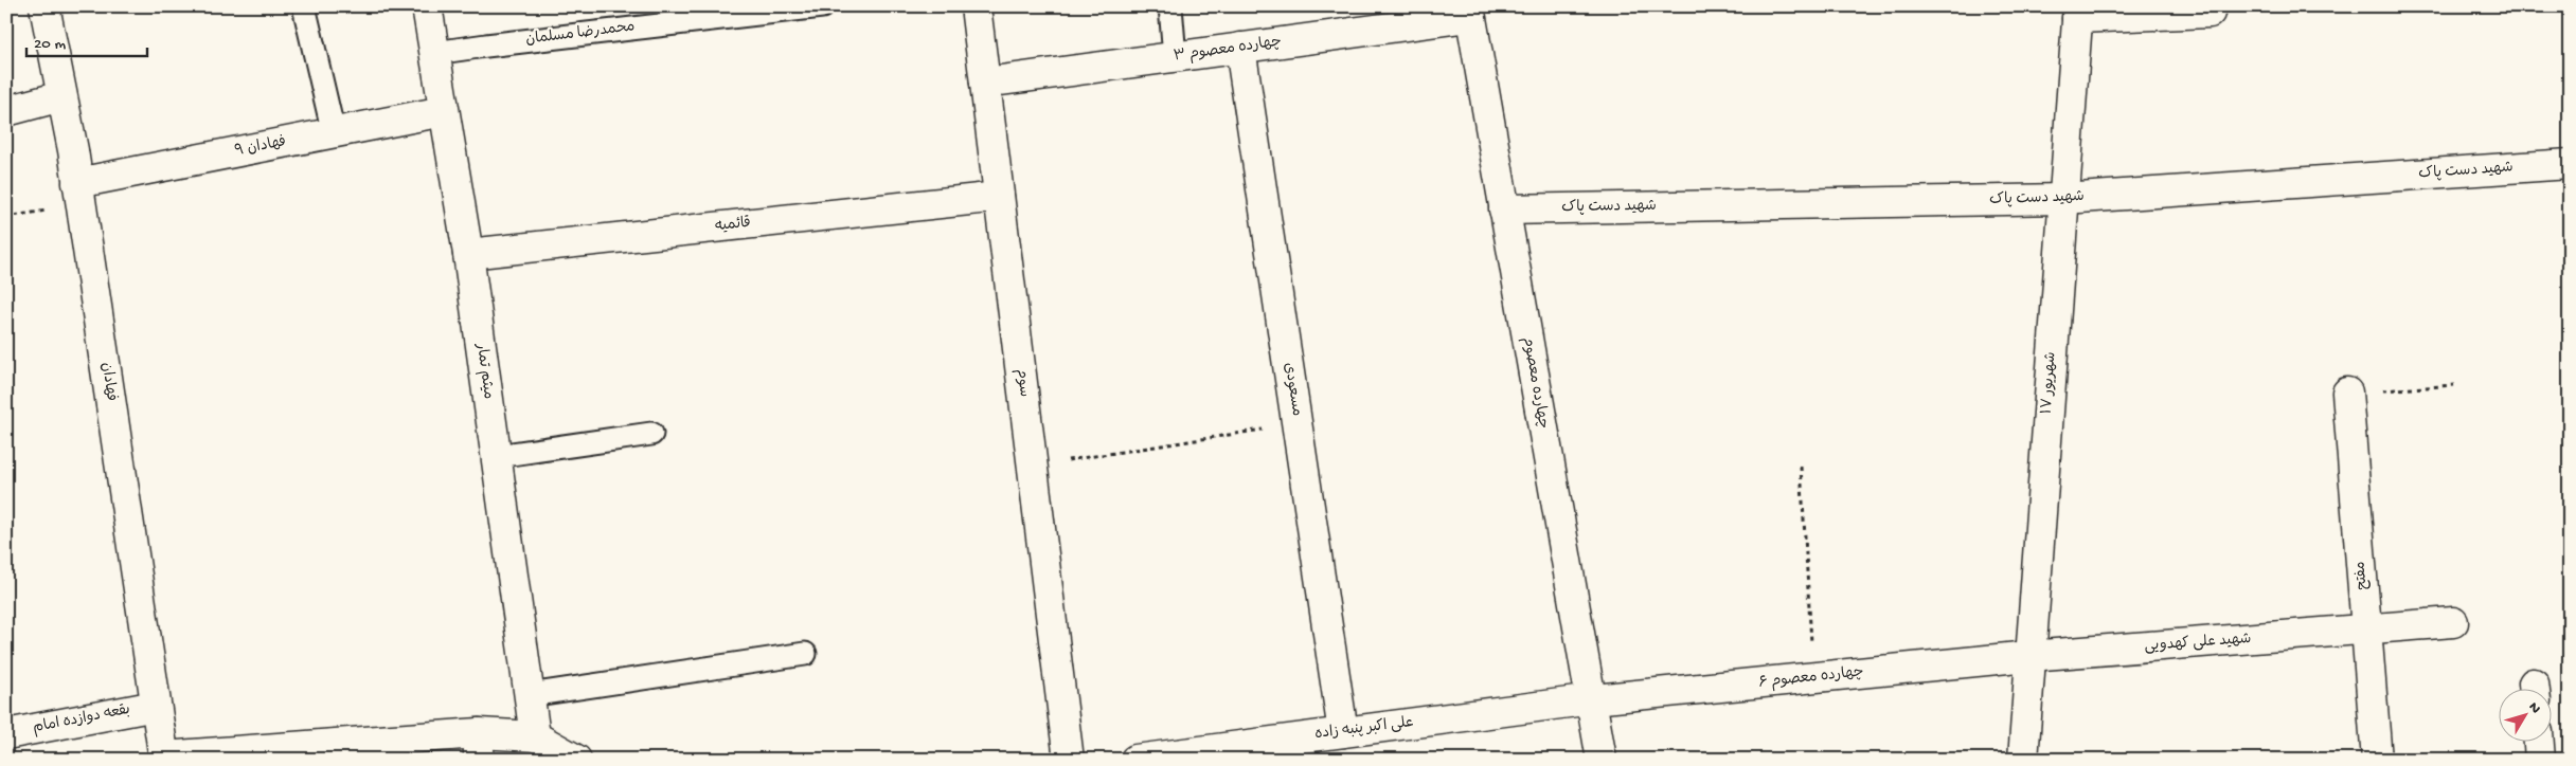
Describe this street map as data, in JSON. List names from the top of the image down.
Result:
{
  "streets": {
    "street": [
      "چهارده معصوم ۳",
      "فهادان ۹",
      "شهید دست پاک",
      "قائمیه",
      "میثم تمار",
      "فهادان",
      "سوم",
      "چهارده معصوم",
      "۱۷ شهریور",
      "مسعودی",
      "مفتح",
      "شهید علی کهدویی",
      "چهارده معصوم ۶",
      "بقعه دوازده امام",
      "علی اکبر پنبه زاده"
    ],
    "lane": ["محمدرضا مسلمان"]
  },
  "crossings": [
    ["محمدرضا مسلمان", "میثم تمار"],
    ["چهارده معصوم ۳", "سوم"],
    ["چهارده معصوم ۳", "چهارده معصوم"],
    ["چهارده معصوم ۳", "مسعودی"],
    ["فهادان ۹", "میثم تمار"],
    ["فهادان ۹", "فهادان"],
    ["شهید دست پاک", "چهارده معصوم"],
    ["شهید دست پاک", "۱۷ شهریور"],
    ["قائمیه", "میثم تمار"],
    ["قائمیه", "سوم"],
    ["فهادان", "بقعه دوازده امام"],
    ["چهارده معصوم", "چهارده معصوم ۶"],
    ["چهارده معصوم", "علی اکبر پنبه زاده"],
    ["۱۷ شهریور", "شهید علی کهدویی"],
    ["۱۷ شهریور", "چهارده معصوم ۶"],
    ["مسعودی", "علی اکبر پنبه زاده"],
    ["مفتح", "شهید علی کهدویی"],
    ["شهید علی کهدویی", "چهارده معصوم ۶"],
    ["چهارده معصوم ۶", "علی اکبر پنبه زاده"]
  ],
  "scale_bar": "20 m",
  "north": "top right"
}
